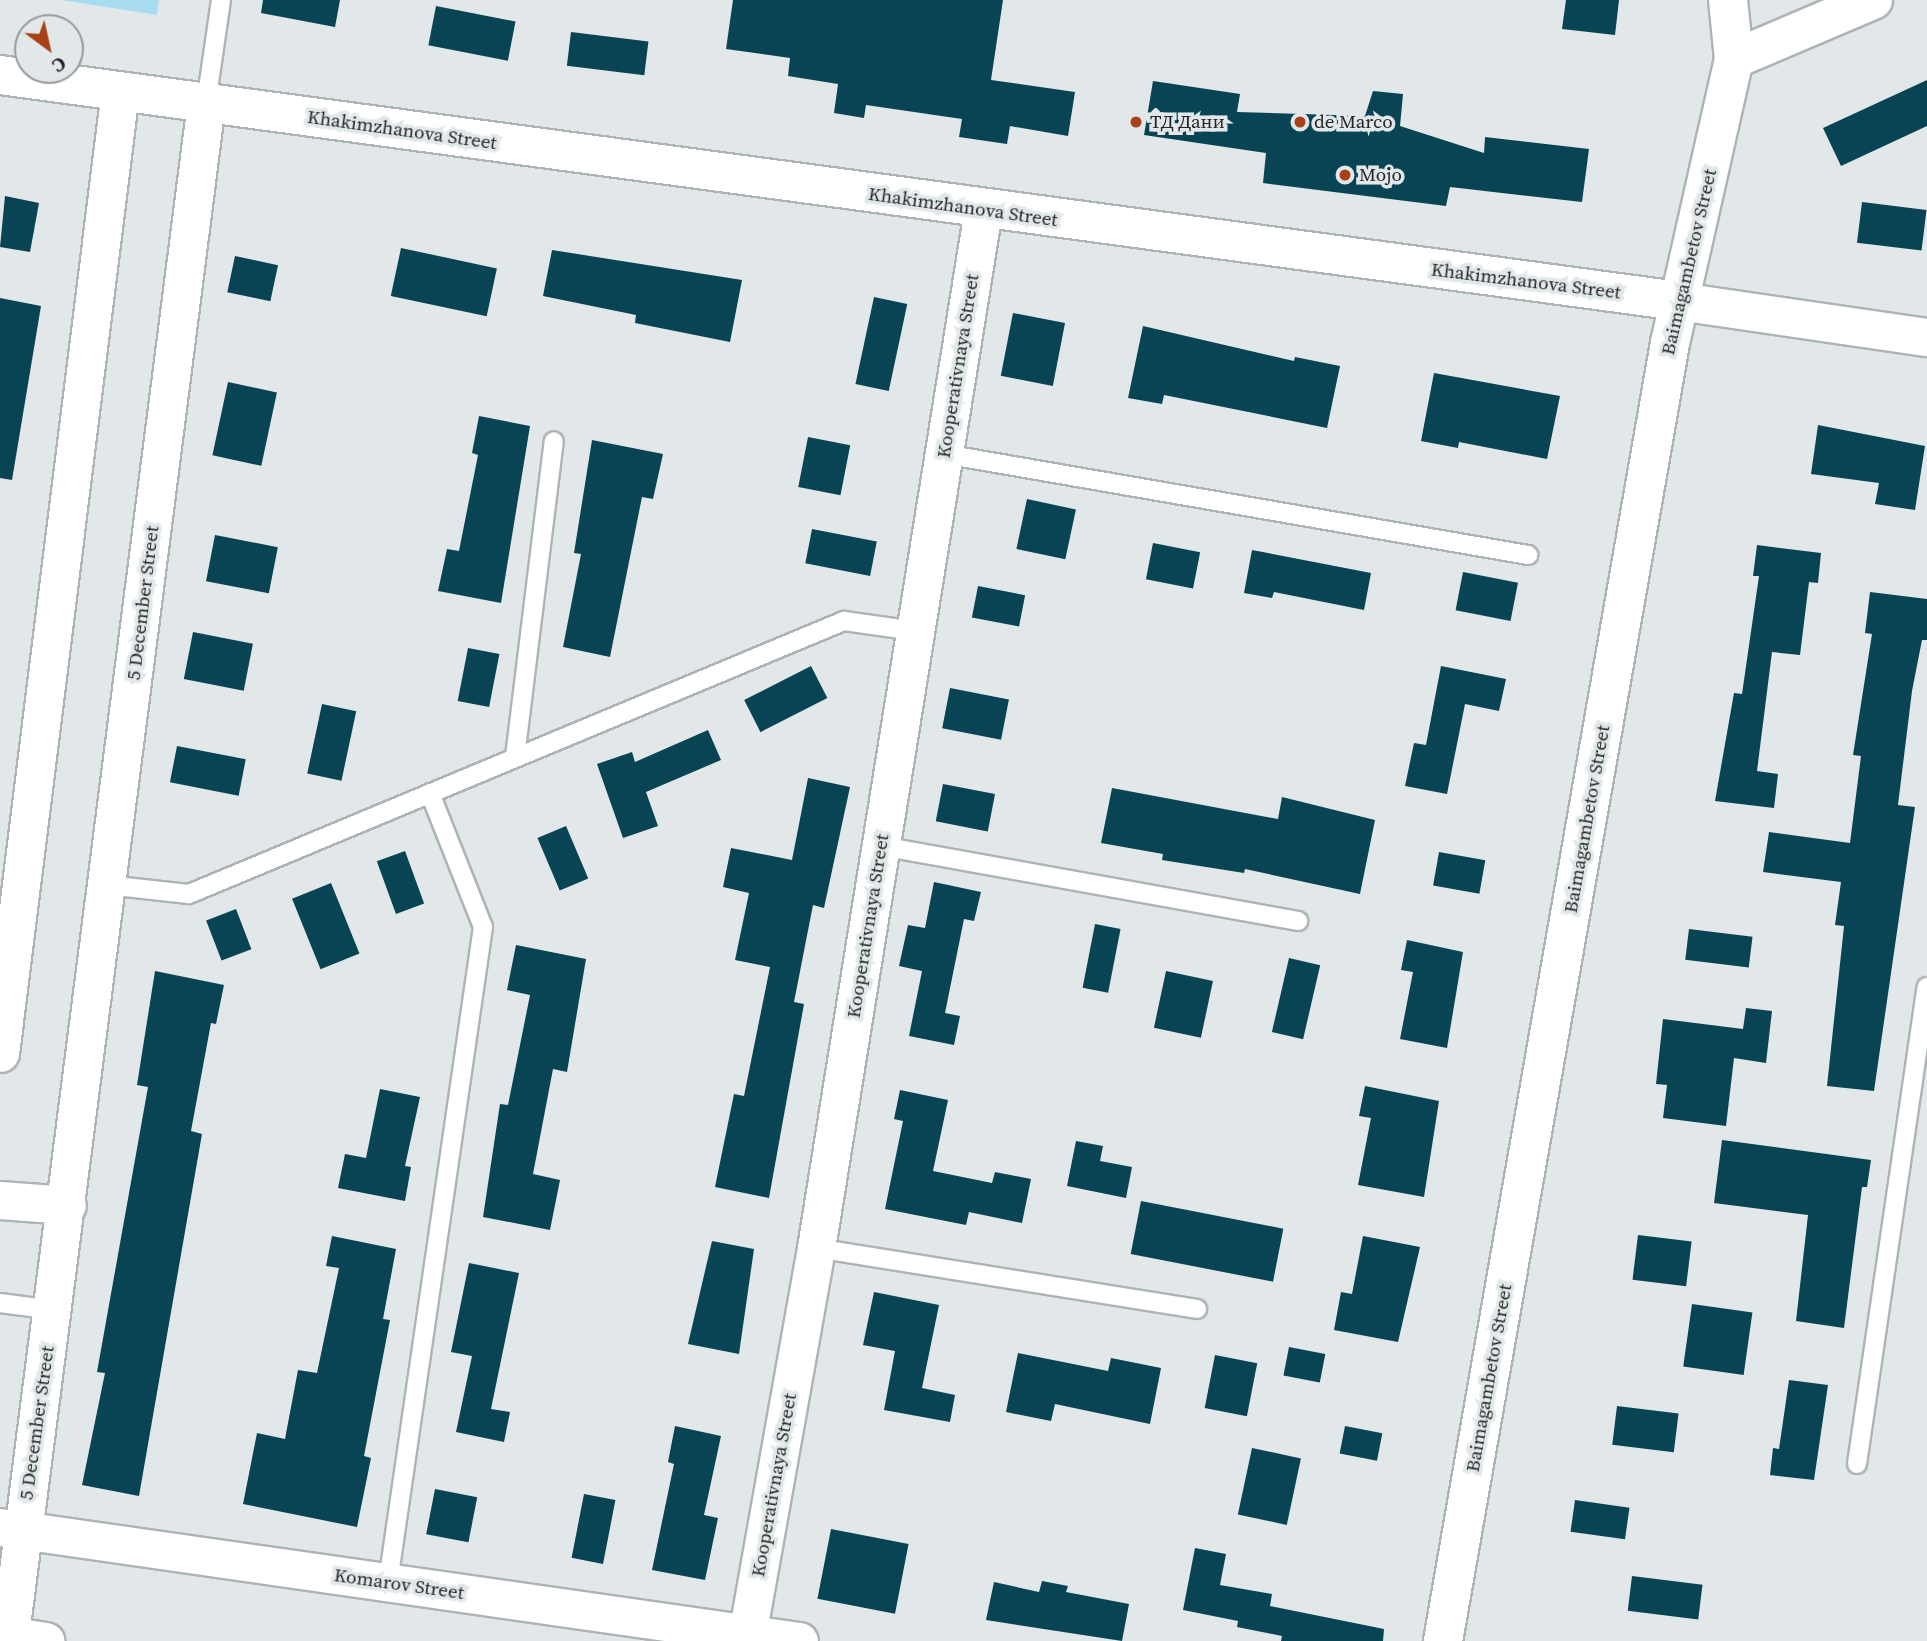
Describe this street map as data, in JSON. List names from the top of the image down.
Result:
{
  "streets": {
    "street": [
      "Khakimzhanova Street",
      "Baimagambetov Street",
      "Kooperativnaya Street",
      "5 December Street",
      "Komarov Street"
    ]
  },
  "crossings": [
    ["Khakimzhanova Street", "Baimagambetov Street"],
    ["Khakimzhanova Street", "Kooperativnaya Street"],
    ["Khakimzhanova Street", "5 December Street"],
    ["Kooperativnaya Street", "Komarov Street"],
    ["5 December Street", "Komarov Street"]
  ],
  "places": ["ТД Дани", "de Marco", "Mojo"],
  "north": "bottom right"
}
